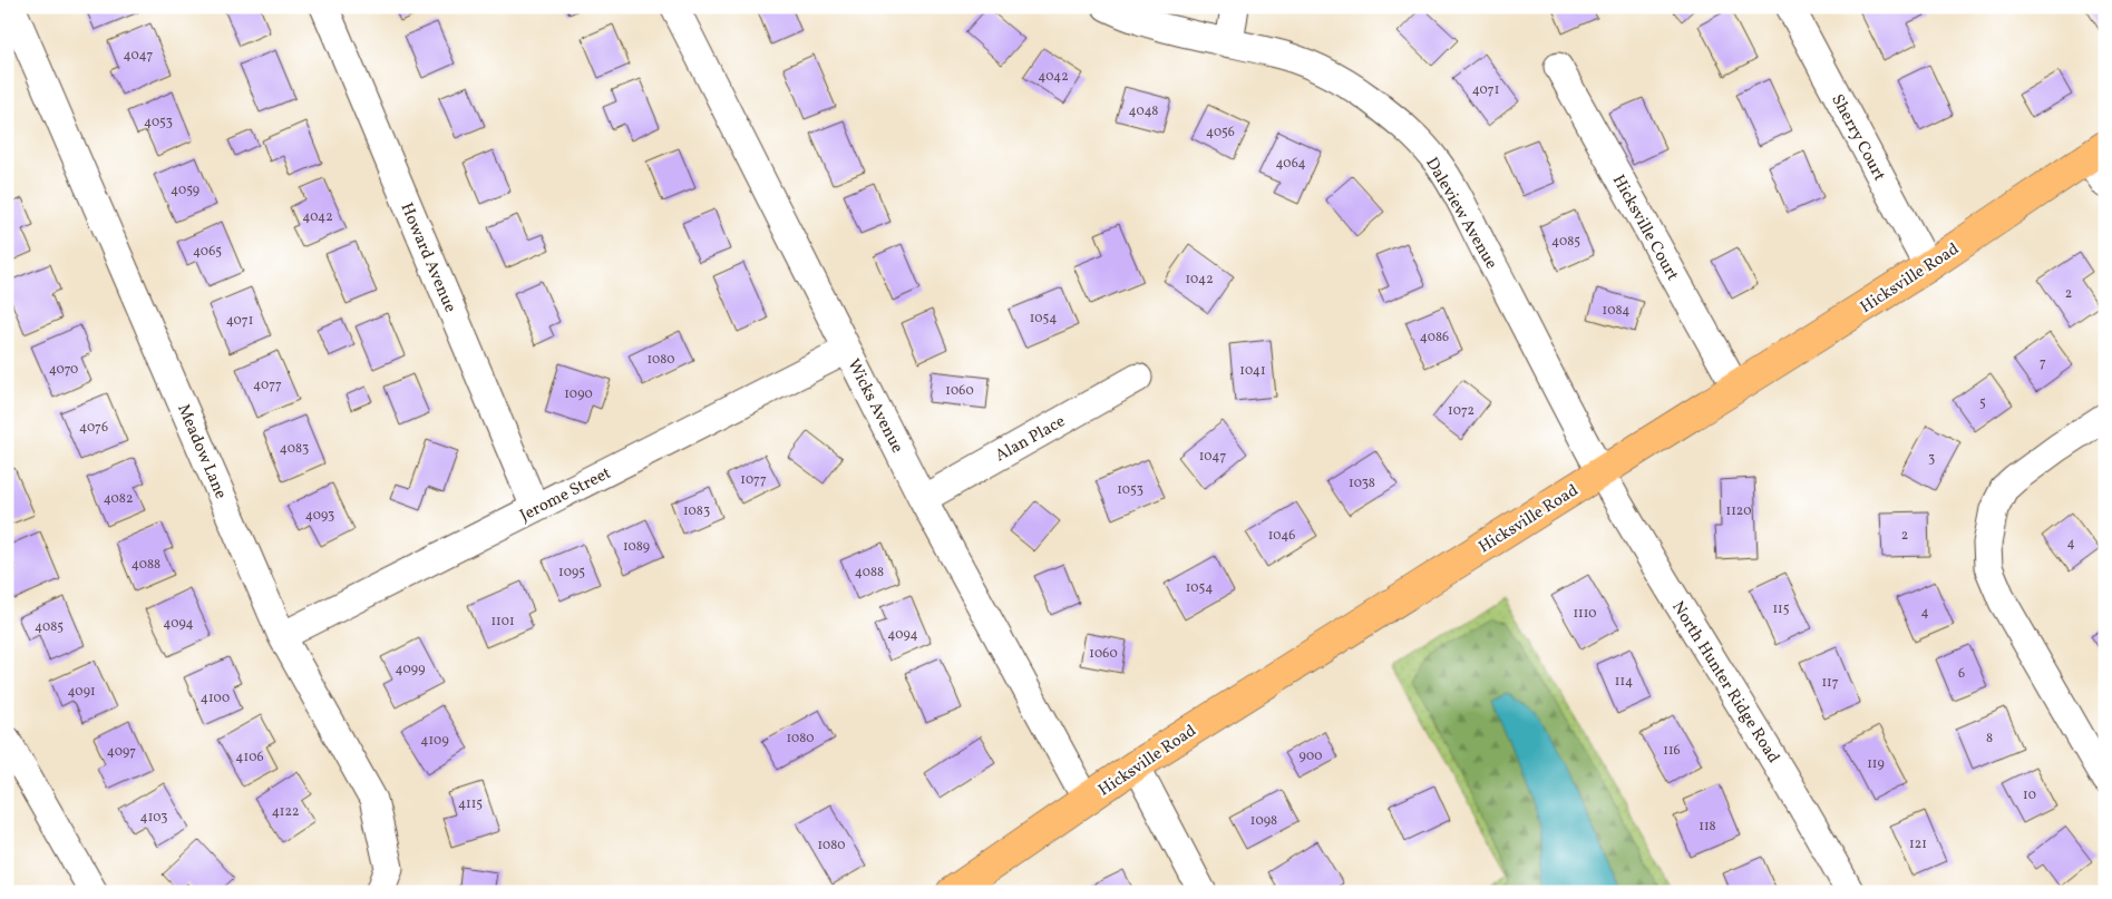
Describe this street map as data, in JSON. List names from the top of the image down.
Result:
{
  "streets": {
    "main road": ["Hicksville Road"],
    "street": [
      "Sherry Court",
      "Daleview Avenue",
      "Hicksville Court",
      "Howard Avenue",
      "Wicks Avenue",
      "Alan Place",
      "Meadow Lane",
      "Jerome Street",
      "North Hunter Ridge Road"
    ]
  },
  "crossings": [
    ["Sherry Court", "Hicksville Road"],
    ["Daleview Avenue", "Hicksville Road"],
    ["Daleview Avenue", "North Hunter Ridge Road"],
    ["Hicksville Court", "Hicksville Road"],
    ["Howard Avenue", "Jerome Street"],
    ["Hicksville Road", "Wicks Avenue"],
    ["Hicksville Road", "North Hunter Ridge Road"],
    ["Wicks Avenue", "Alan Place"],
    ["Wicks Avenue", "Jerome Street"],
    ["Meadow Lane", "Jerome Street"]
  ],
  "house_numbers": [
    "4047",
    "4042",
    "4071",
    "4048",
    "4053",
    "4056",
    "4064",
    "4059",
    "4042",
    "4085",
    "4065",
    "1042",
    "2",
    "1084",
    "1054",
    "4071",
    "4086",
    "1080",
    "7",
    "4070",
    "1041",
    "4077",
    "1060",
    "1090",
    "5",
    "1072",
    "4076",
    "4083",
    "1047",
    "3",
    "1077",
    "1038",
    "1053",
    "4082",
    "1083",
    "1120",
    "4093",
    "1046",
    "2",
    "4",
    "1089",
    "4088",
    "1095",
    "4088",
    "1054",
    "115",
    "4",
    "1110",
    "1101",
    "4094",
    "4085",
    "4094",
    "1060",
    "4099",
    "6",
    "114",
    "117",
    "4091",
    "4100",
    "1080",
    "8",
    "4109",
    "116",
    "4097",
    "900",
    "4106",
    "119",
    "10",
    "4115",
    "4122",
    "4103",
    "1098",
    "118",
    "121",
    "1080"
  ]
}
